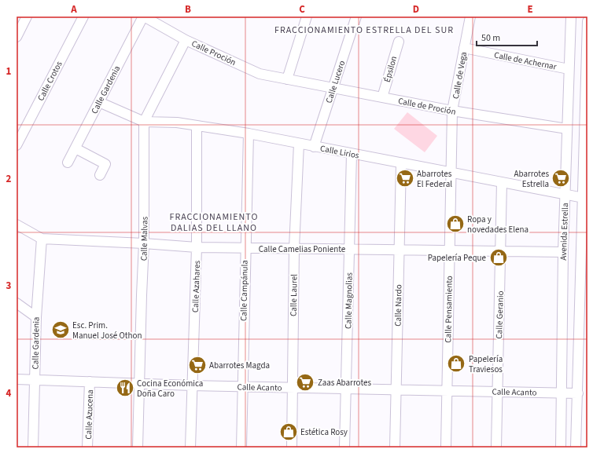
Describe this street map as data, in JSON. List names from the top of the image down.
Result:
{
  "streets": {
    "street": [
      "Calle Proción",
      "Calle de Achernar",
      "Épsilon",
      "Calle de Vega",
      "Calle Crotos",
      "Calle Lucero",
      "Calle Gardenia",
      "Calle de Proción",
      "Calle Lirios",
      "Avenida Estrella",
      "Calle Malvas",
      "Calle Camelias Poniente",
      "Calle Azahares",
      "Calle Campánula",
      "Calle Laurel",
      "Calle Magnolias",
      "Calle Nardo",
      "Calle Pensamiento",
      "Calle Geranio",
      "Calle Acanto",
      "Calle Azucena"
    ]
  },
  "crossings": [
    ["Calle Proción", "Calle Gardenia"],
    ["Calle Proción", "Calle de Proción"],
    ["Calle Proción", "Calle Malvas"],
    ["Calle de Achernar", "Calle de Vega"],
    ["Calle de Achernar", "Avenida Estrella"],
    ["Épsilon", "Calle de Proción"],
    ["Calle de Vega", "Calle de Proción"],
    ["Calle de Vega", "Calle Lirios"],
    ["Calle de Vega", "Calle Pensamiento"],
    ["Calle Lucero", "Calle de Proción"],
    ["Calle Lucero", "Calle Lirios"],
    ["Calle Gardenia", "Calle Lirios"],
    ["Calle Gardenia", "Calle Camelias Poniente"],
    ["Calle Gardenia", "Calle Acanto"],
    ["Calle de Proción", "Avenida Estrella"],
    ["Calle Lirios", "Avenida Estrella"],
    ["Calle Lirios", "Calle Malvas"],
    ["Calle Lirios", "Calle Azahares"],
    ["Calle Lirios", "Calle Campánula"],
    ["Calle Lirios", "Calle Laurel"],
    ["Calle Lirios", "Calle Magnolias"],
    ["Calle Lirios", "Calle Nardo"],
    ["Calle Lirios", "Calle Pensamiento"],
    ["Calle Lirios", "Calle Geranio"],
    ["Avenida Estrella", "Calle Camelias Poniente"],
    ["Avenida Estrella", "Calle Acanto"],
    ["Calle Malvas", "Calle Camelias Poniente"],
    ["Calle Malvas", "Calle Acanto"],
    ["Calle Camelias Poniente", "Calle Azahares"],
    ["Calle Camelias Poniente", "Calle Campánula"],
    ["Calle Camelias Poniente", "Calle Laurel"],
    ["Calle Camelias Poniente", "Calle Magnolias"],
    ["Calle Camelias Poniente", "Calle Nardo"],
    ["Calle Camelias Poniente", "Calle Pensamiento"],
    ["Calle Camelias Poniente", "Calle Geranio"],
    ["Calle Azahares", "Calle Acanto"],
    ["Calle Campánula", "Calle Acanto"],
    ["Calle Laurel", "Calle Acanto"],
    ["Calle Magnolias", "Calle Acanto"],
    ["Calle Nardo", "Calle Acanto"],
    ["Calle Pensamiento", "Calle Acanto"],
    ["Calle Geranio", "Calle Acanto"],
    ["Calle Acanto", "Calle Azucena"]
  ],
  "districts": ["FRACCIONAMIENTO ESTRELLA DEL SUR", "FRACCIONAMIENTO DALIAS DEL LLANO"],
  "places": {
    "supermarket": [
      "Abarrotes El Federal",
      "Abarrotes Estrella",
      "Abarrotes Magda",
      "Zaas Abarrotes"
    ],
    "shop": [
      "Ropa y novedades Elena",
      "Papelería Peque",
      "Papelería Traviesos",
      "Estética Rosy"
    ],
    "school or university": ["Esc. Prim. Manuel José Othon"],
    "restaurant": ["Cocina Económica Doña Caro"]
  },
  "scale_bar": "50 m",
  "grid": {
    "columns": [
      "A",
      "B",
      "C",
      "D",
      "E"
    ],
    "rows": [
      "1",
      "2",
      "3",
      "4"
    ]
  }
}
